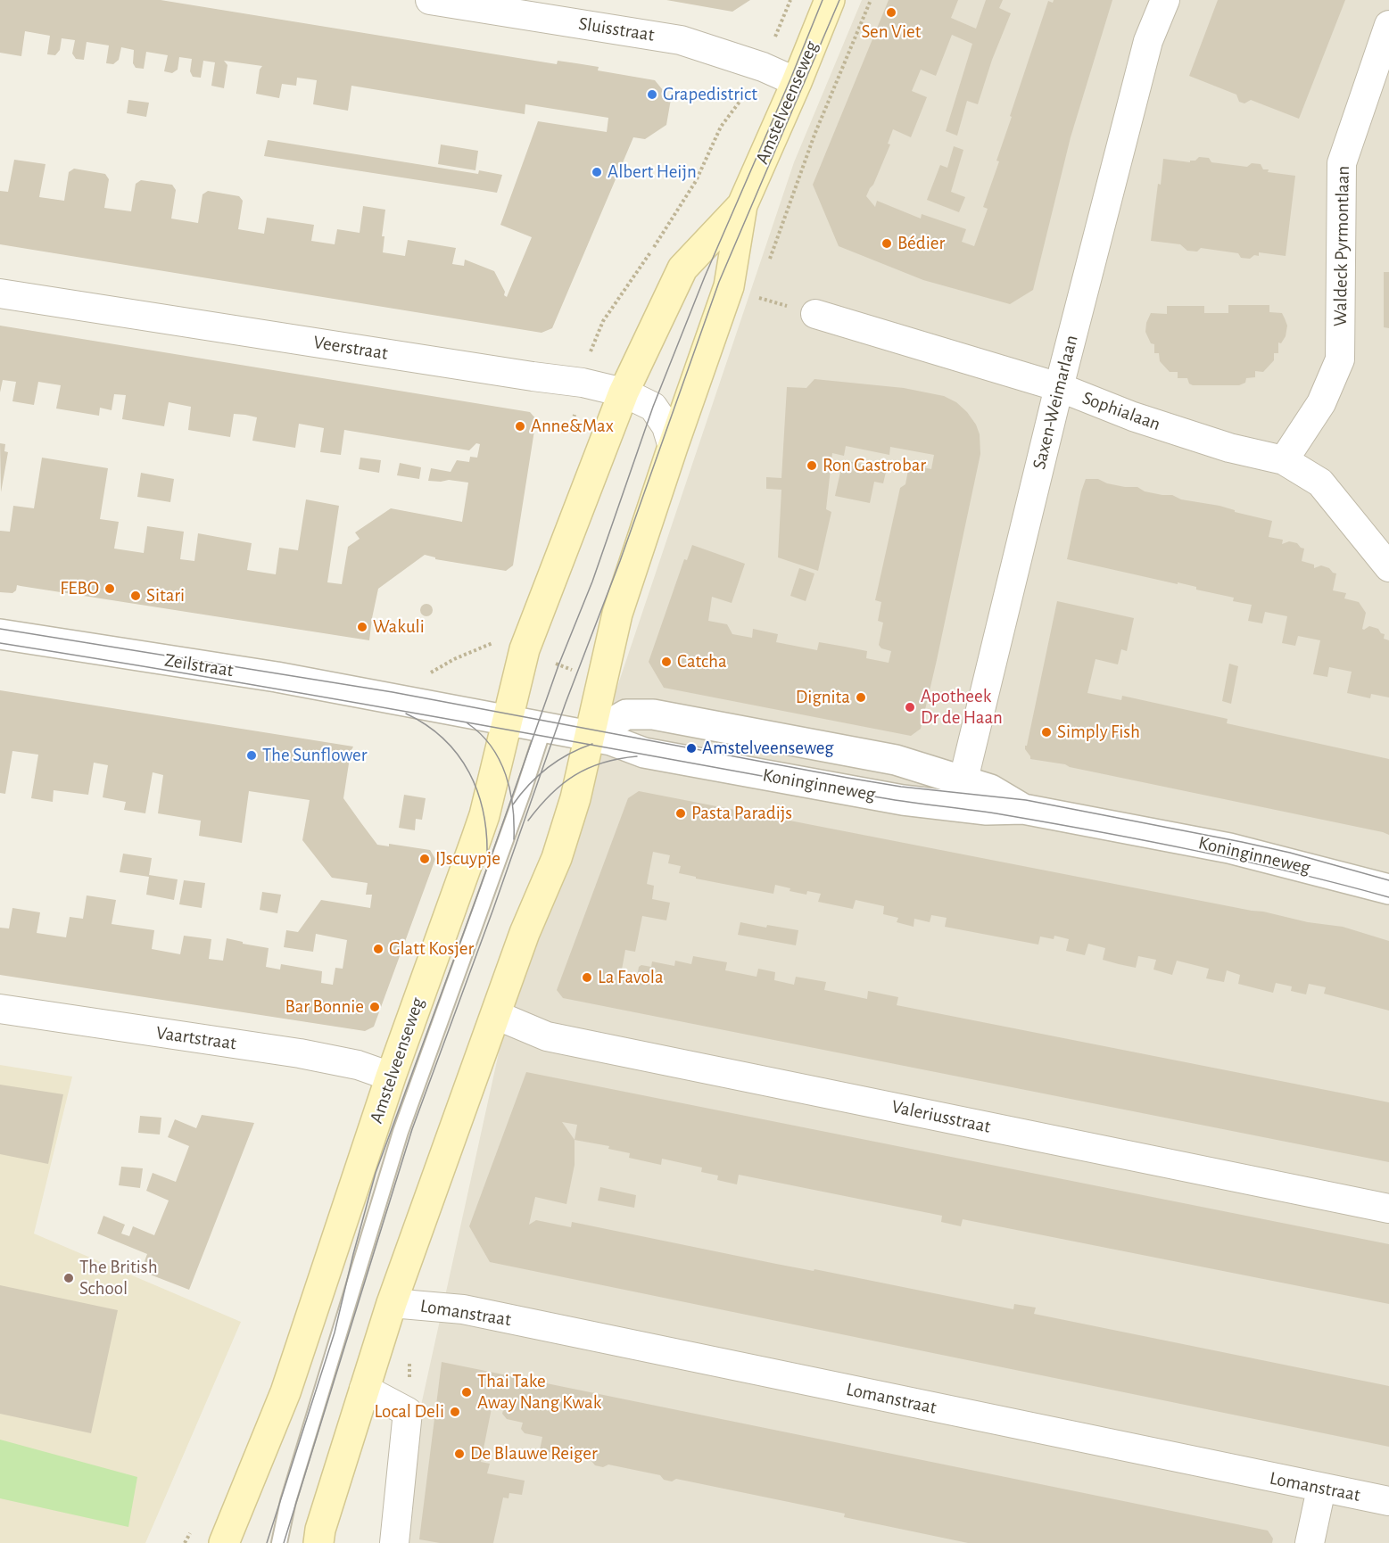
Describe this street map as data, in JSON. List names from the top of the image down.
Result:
{
  "streets": {
    "main road": ["Amstelveenseweg"],
    "street": [
      "Sluisstraat",
      "Waldeck Pyrmontlaan",
      "Veerstraat",
      "Saxen-Weimarlaan",
      "Sophialaan",
      "Zeilstraat",
      "Koninginneweg",
      "Vaartstraat",
      "Valeriusstraat",
      "Lomanstraat"
    ]
  },
  "crossings": [
    ["Sluisstraat", "Amstelveenseweg"],
    ["Amstelveenseweg", "Veerstraat"],
    ["Amstelveenseweg", "Zeilstraat"],
    ["Amstelveenseweg", "Koninginneweg"],
    ["Amstelveenseweg", "Vaartstraat"],
    ["Amstelveenseweg", "Valeriusstraat"],
    ["Amstelveenseweg", "Lomanstraat"],
    ["Waldeck Pyrmontlaan", "Sophialaan"],
    ["Saxen-Weimarlaan", "Sophialaan"],
    ["Saxen-Weimarlaan", "Koninginneweg"],
    ["Zeilstraat", "Koninginneweg"]
  ],
  "places": [
    "Sen Viet",
    "Grapedistrict",
    "Albert Heijn",
    "Bédier",
    "Anne&Max",
    "Ron Gastrobar",
    "FEBO",
    "Sitari",
    "Wakuli",
    "Catcha",
    "Dignita",
    "Apotheek Dr de Haan",
    "Simply Fish",
    "Amstelveenseweg",
    "The Sunflower",
    "Pasta Paradijs",
    "IJscuypje",
    "Glatt Kosjer",
    "La Favola",
    "Bar Bonnie",
    "The British School",
    "Thai Take Away Nang Kwak",
    "Local Deli",
    "De Blauwe Reiger"
  ]
}
